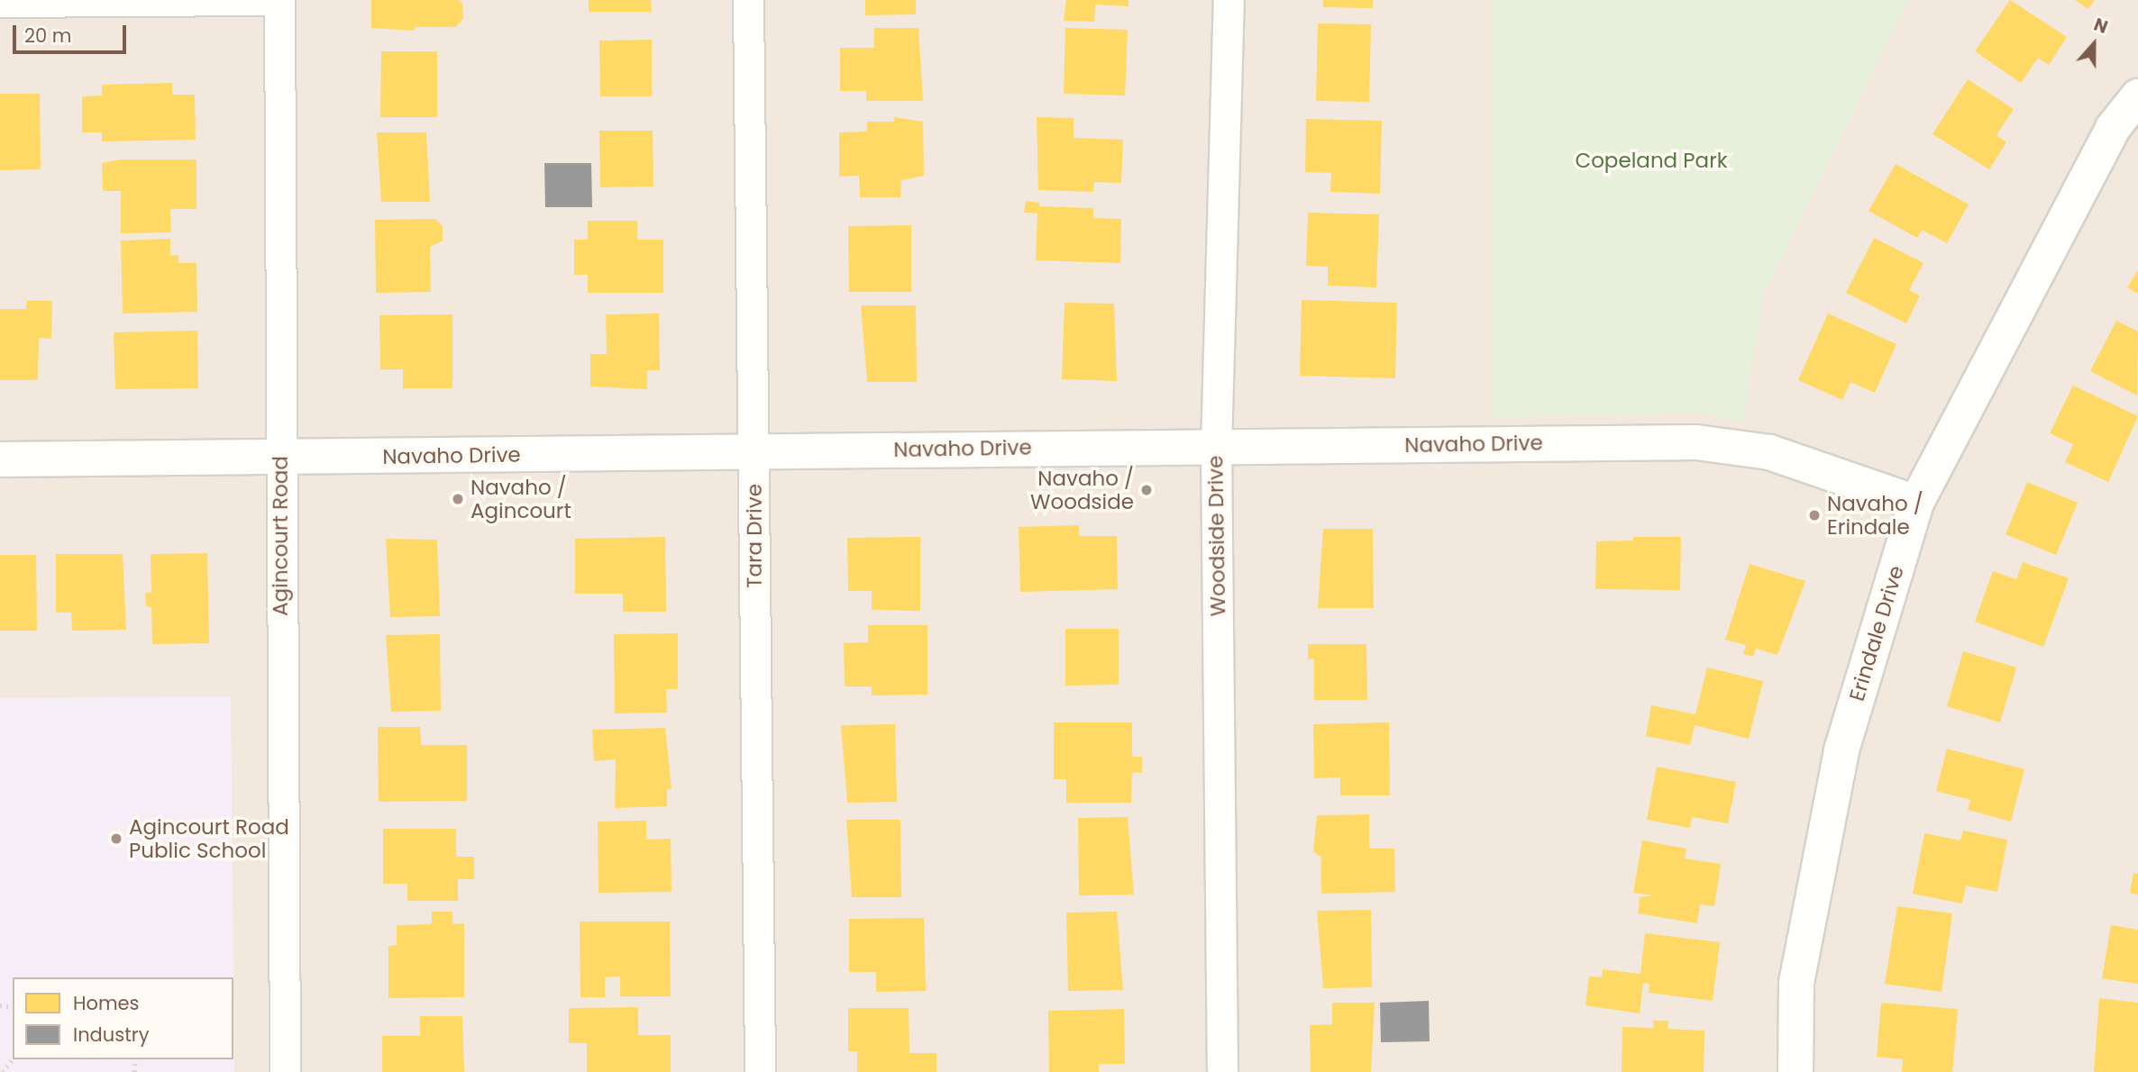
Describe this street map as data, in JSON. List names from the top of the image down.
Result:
{
  "streets": {
    "street": [
      "Navaho Drive",
      "Agincourt Road",
      "Tara Drive",
      "Woodside Drive",
      "Erindale Drive"
    ]
  },
  "crossings": [
    ["Navaho Drive", "Agincourt Road"],
    ["Navaho Drive", "Tara Drive"],
    ["Navaho Drive", "Woodside Drive"],
    ["Navaho Drive", "Erindale Drive"]
  ],
  "parks": ["Copeland Park"],
  "places": [
    "Navaho / Woodside",
    "Navaho / Agincourt",
    "Navaho / Erindale",
    "Agincourt Road Public School"
  ],
  "legend": ["Homes", "Industry"],
  "scale_bar": "20 m",
  "north": "top"
}
